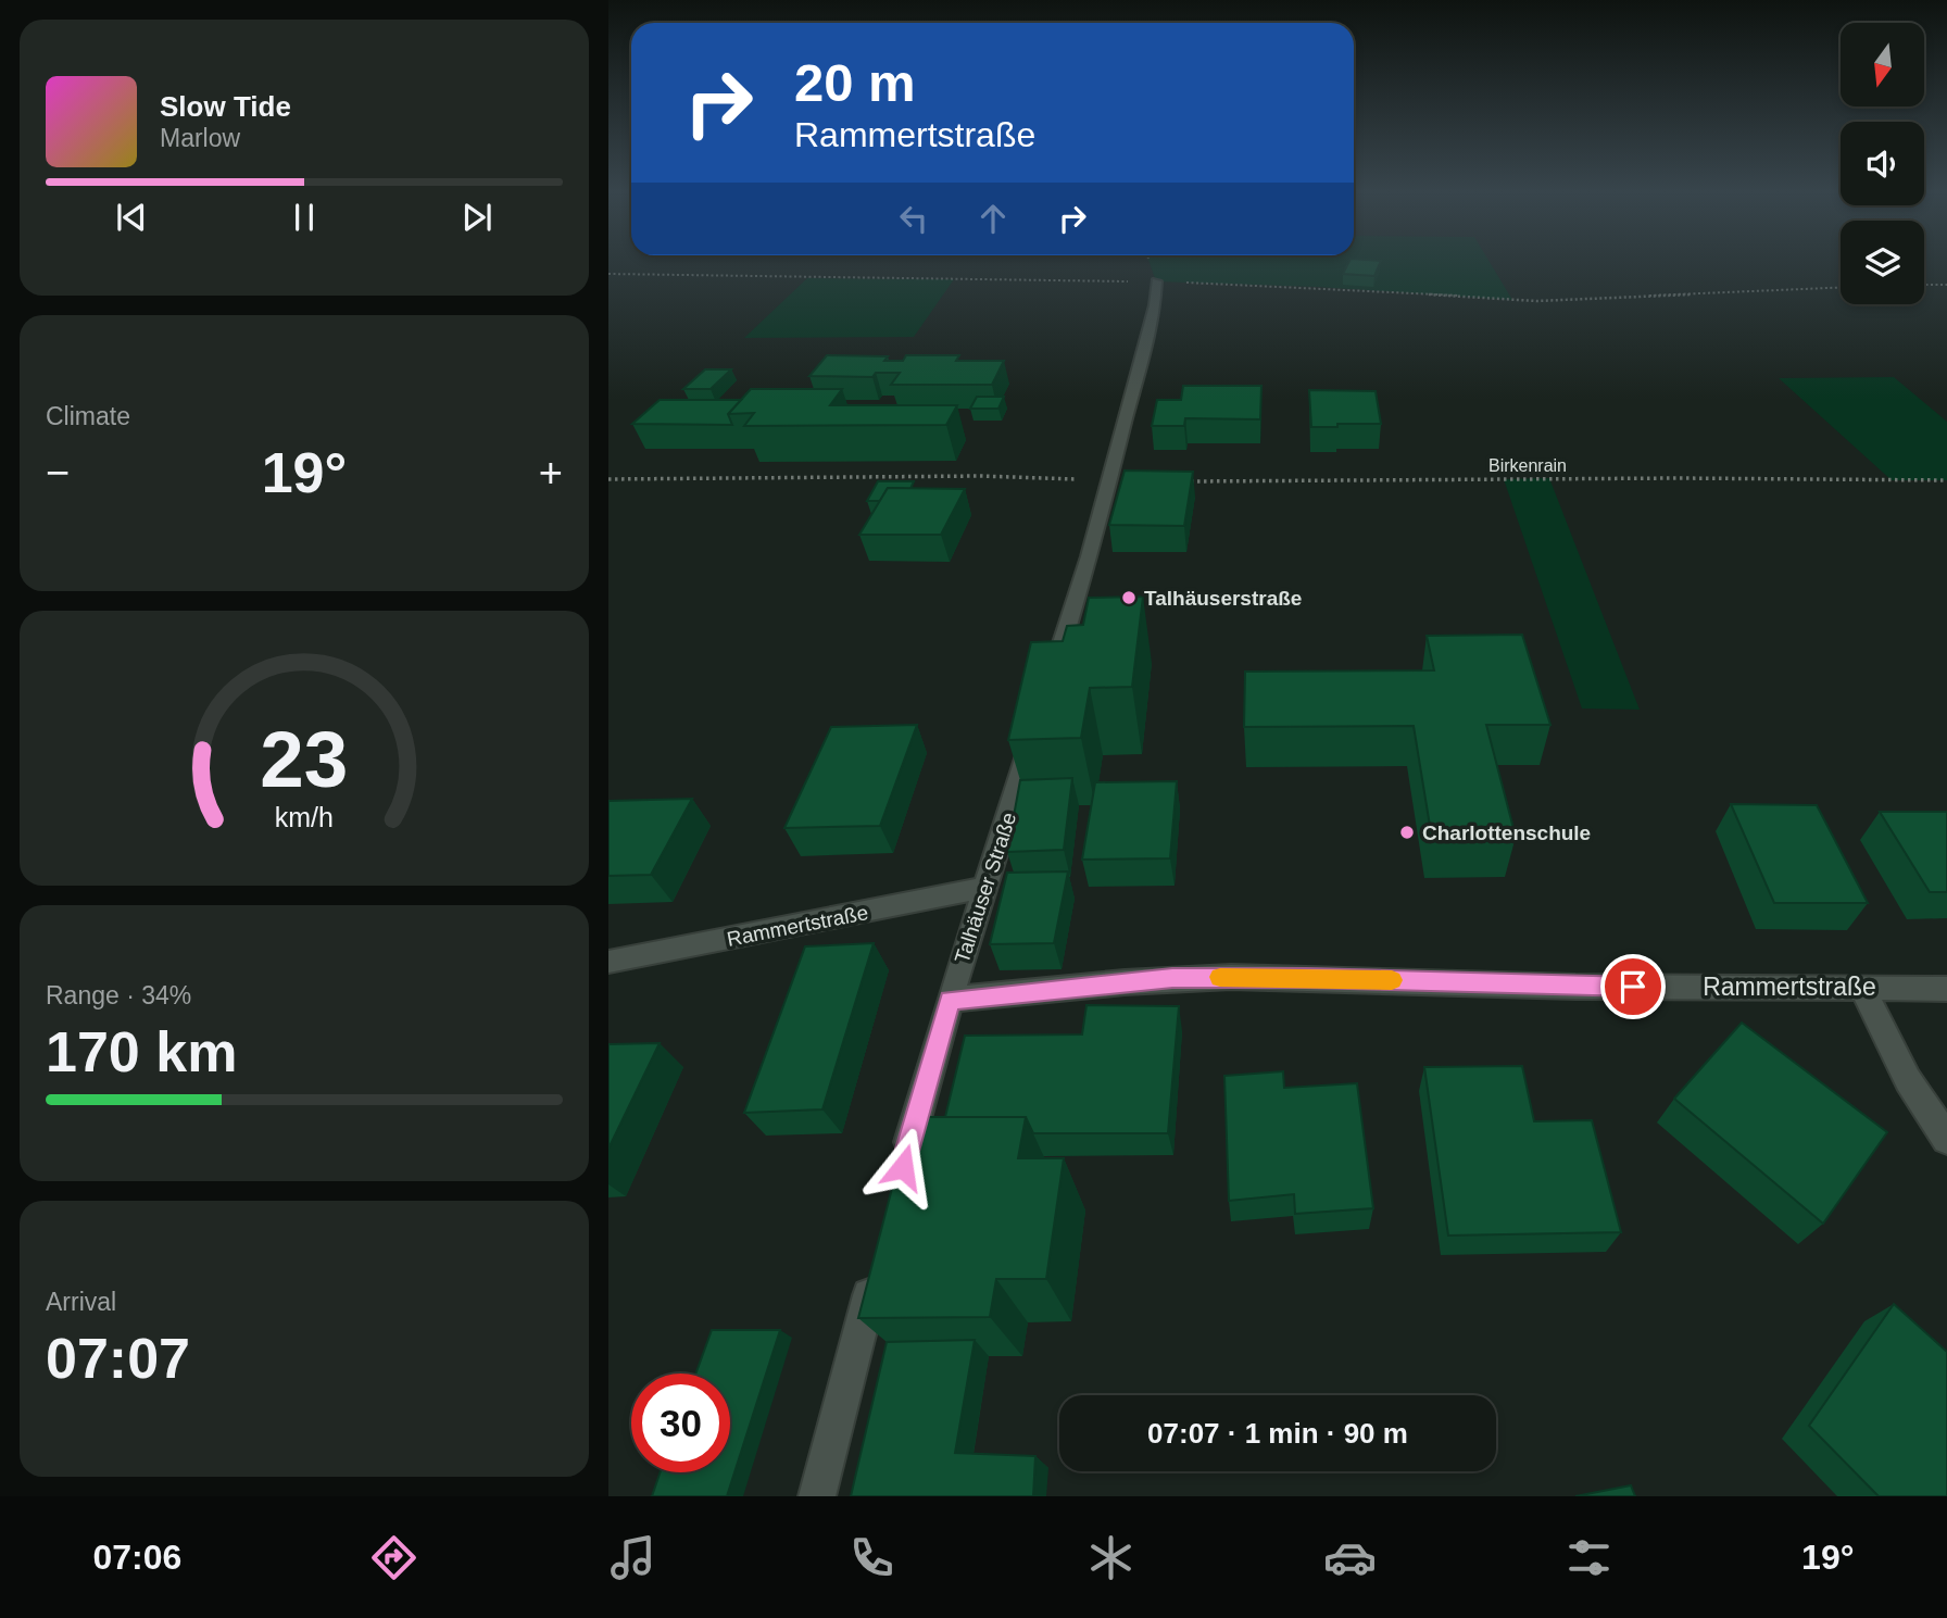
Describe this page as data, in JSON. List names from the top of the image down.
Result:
{
  "streets": {
    "street": ["Talhäuser Straße", "Rammertstraße"],
    "path": ["Birkenrain"]
  },
  "crossings": [
    ["Talhäuser Straße", "Rammertstraße"]
  ],
  "places": ["Talhäuserstraße", "Charlottenschule"],
  "north": "bottom",
  "page": {
    "turn": ["20 m", "Rammertstraße"],
    "song": ["Slow Tide", "Marlow"],
    "tile": [
      "Climate",
      ["Range · 34%", "170 km"],
      ["Arrival", "07:07"]
    ],
    "heat": ["−", "19°", "+"],
    "limit": "30",
    "trip": "07:07 · 1 min · 90 m",
    "tabs": ["07:06", "19°"],
    "gauge": ["23", "km/h"]
  }
}
